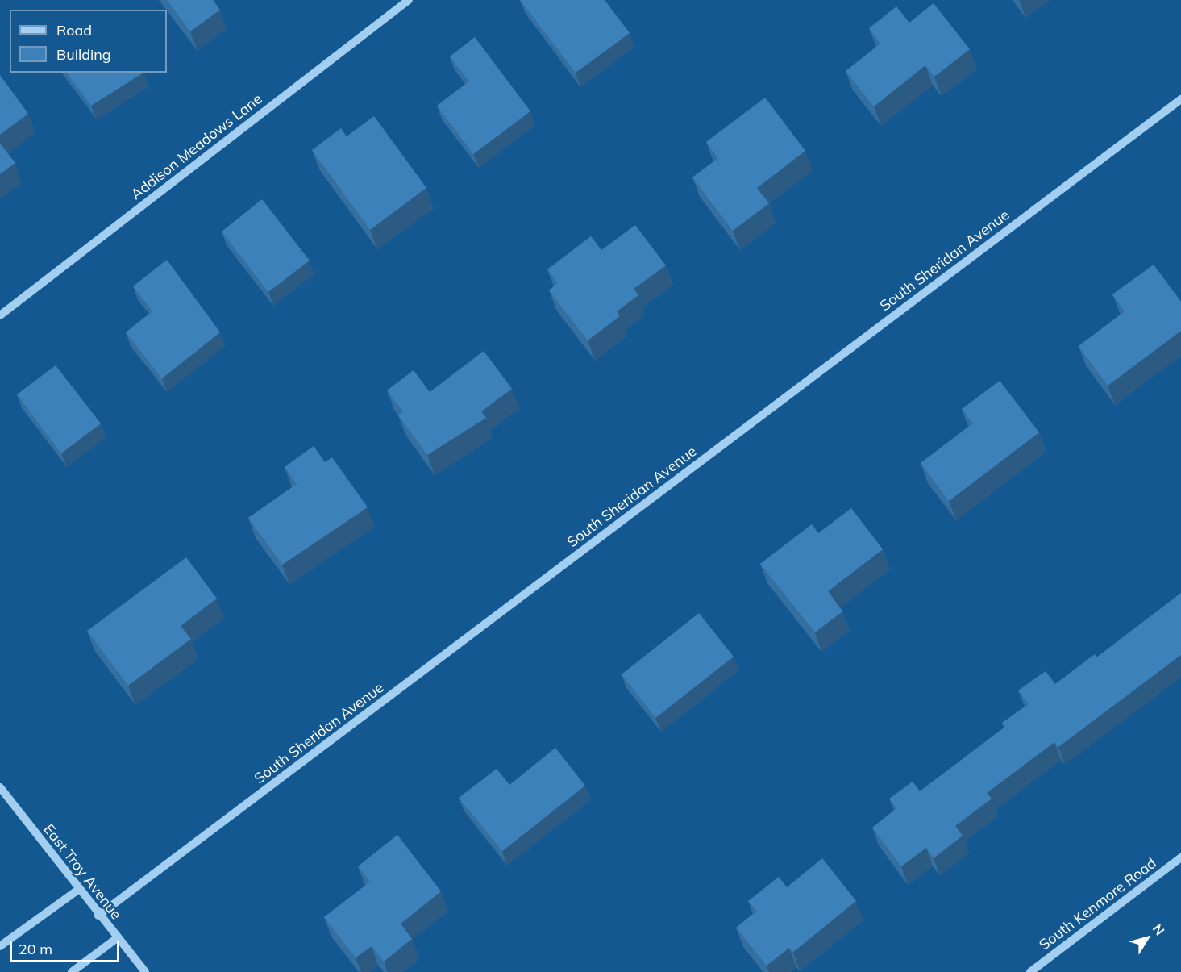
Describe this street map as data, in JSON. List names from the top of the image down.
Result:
{
  "streets": {
    "street": [
      "Addison Meadows Lane",
      "South Sheridan Avenue",
      "East Troy Avenue",
      "South Kenmore Road"
    ]
  },
  "crossings": [
    ["South Sheridan Avenue", "East Troy Avenue"]
  ],
  "legend": ["Road", "Building"],
  "scale_bar": "20 m",
  "north": "top right"
}
